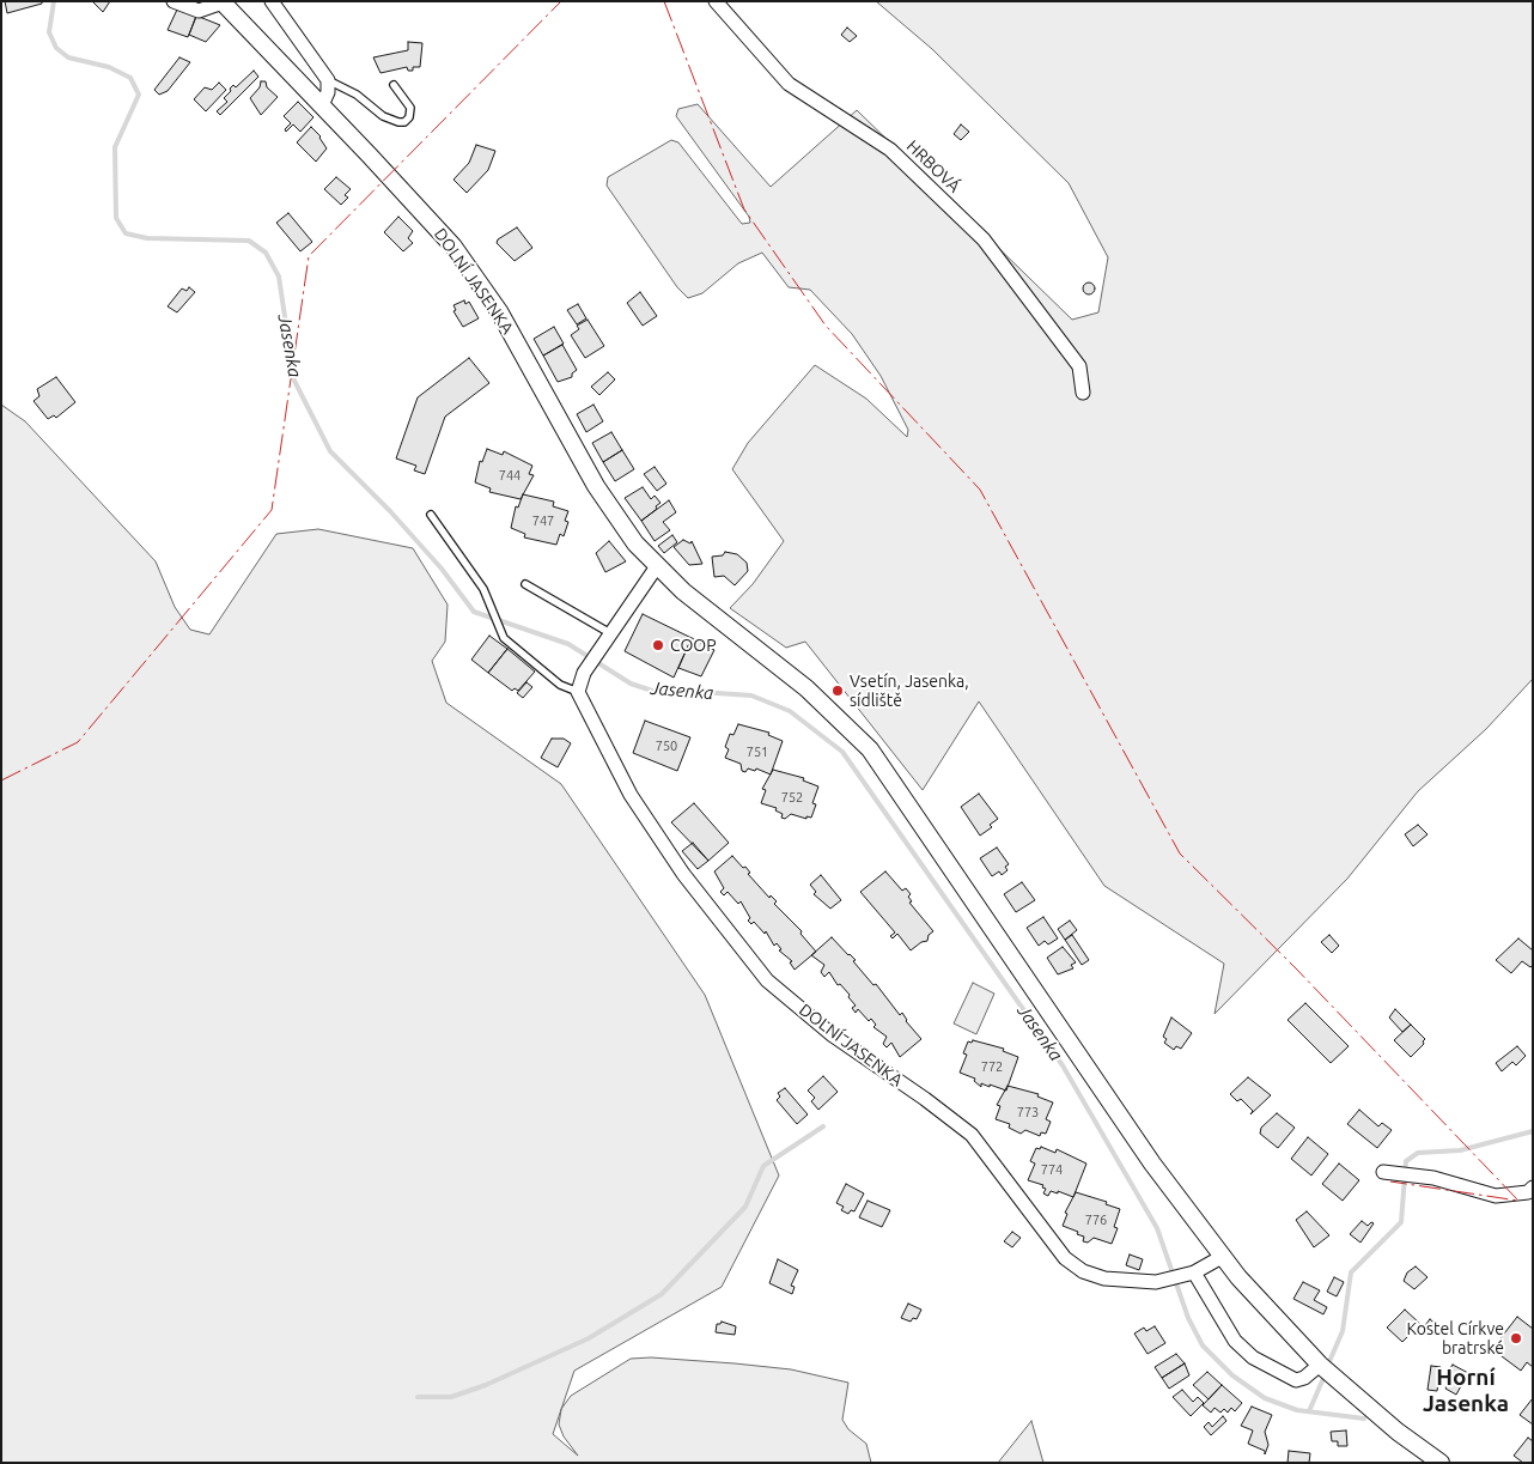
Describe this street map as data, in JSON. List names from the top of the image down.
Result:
{
  "streets": {
    "street": ["HRBOVÁ", "DOLNÍ JASENKA"]
  },
  "districts": ["Horní Jasenka"],
  "water": ["Jasenka"],
  "places": ["COOP", "Vsetín, Jasenka, sídliště", "Kostel Církve bratrské"],
  "house_numbers": [
    "744",
    "747",
    "750",
    "751",
    "752",
    "772",
    "773",
    "774",
    "776"
  ]
}
